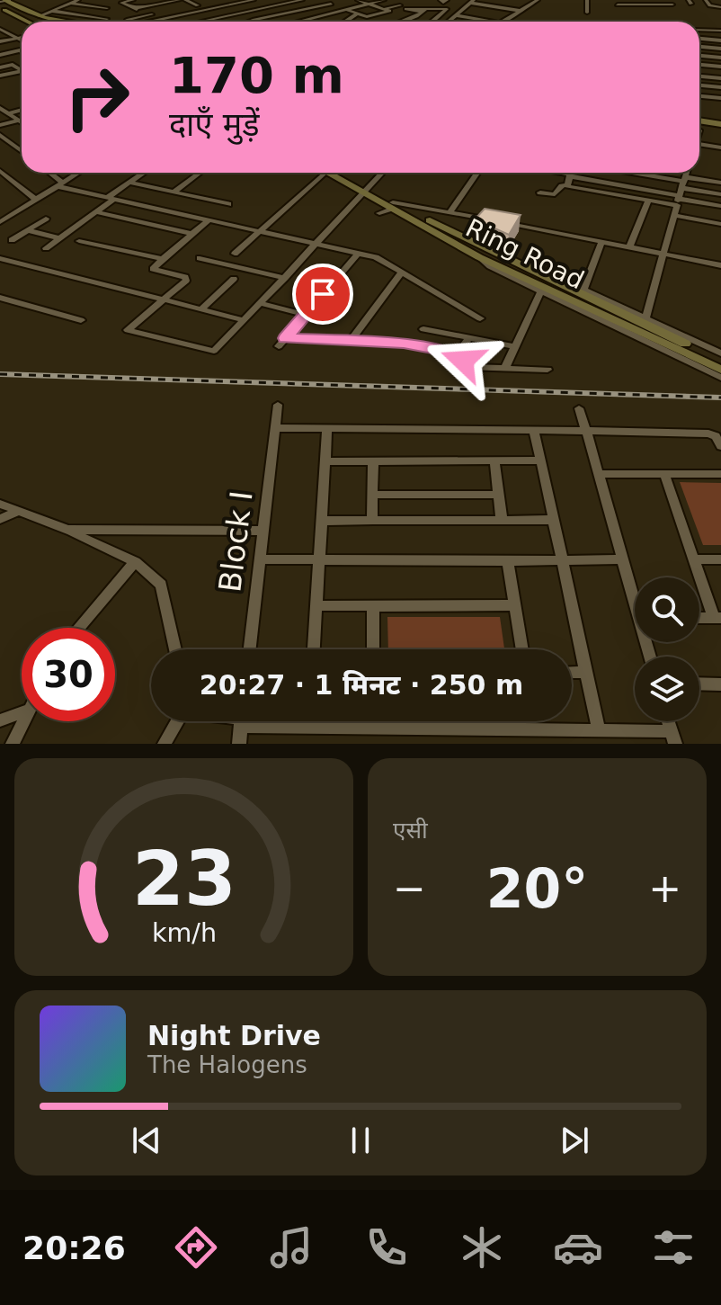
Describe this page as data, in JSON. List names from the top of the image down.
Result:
{
  "streets": {
    "street": ["Ring Road", "Block I"]
  },
  "page": {
    "turn": ["170 m", "दाएँ मुड़ें"],
    "limit": "30",
    "trip": "20:27 · 1 मिनट · 250 m",
    "tile": "एसी",
    "heat": ["−", "20°", "+"],
    "song": ["Night Drive", "The Halogens"],
    "tabs": "20:26",
    "gauge": ["23", "km/h"]
  }
}
